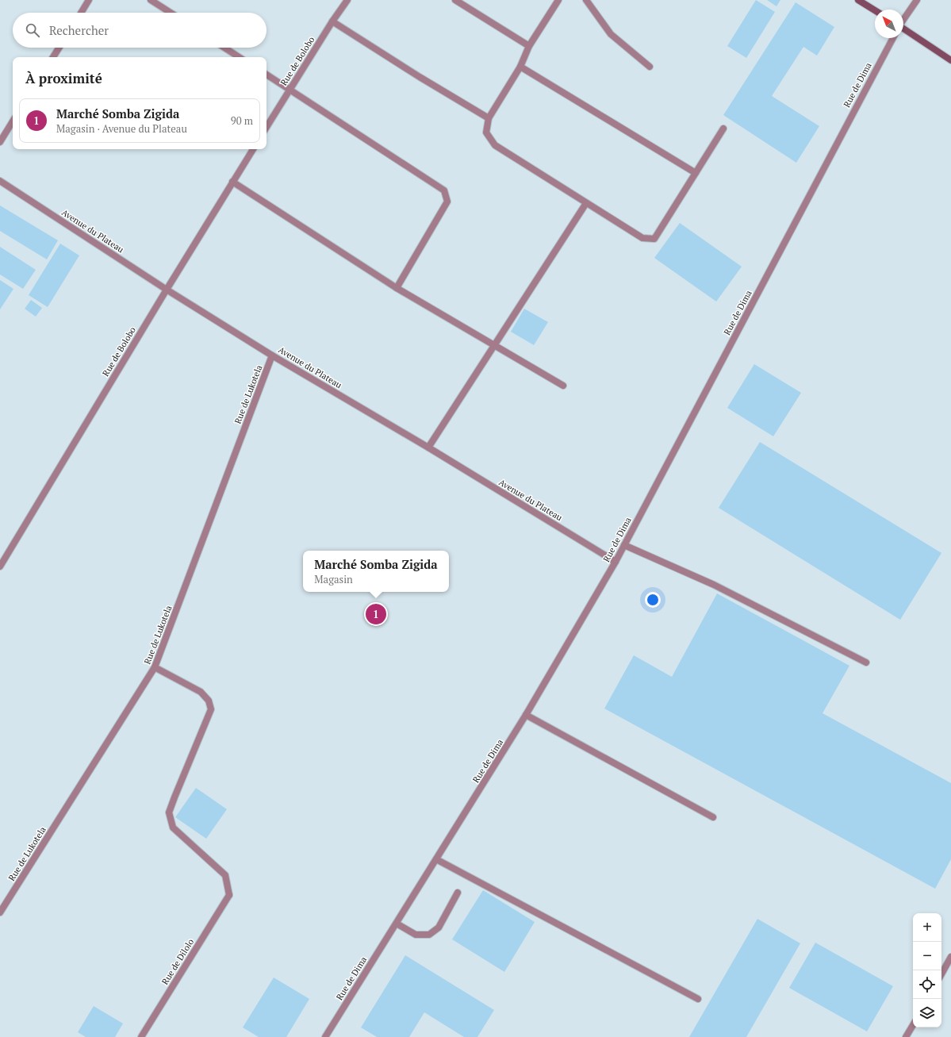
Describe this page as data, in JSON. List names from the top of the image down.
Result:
{
  "streets": {
    "street": [
      "Rue de Bolobo",
      "Rue de Dima",
      "Avenue du Plateau",
      "Rue de Lukotela",
      "Rue de Dilolo"
    ]
  },
  "crossings": [
    ["Rue de Bolobo", "Avenue du Plateau"],
    ["Rue de Dima", "Avenue du Plateau"],
    ["Avenue du Plateau", "Rue de Lukotela"],
    ["Rue de Lukotela", "Rue de Dilolo"]
  ],
  "north": "top left",
  "page": {
    "search": "Rechercher",
    "heading": "À proximité",
    "list": [
      {
        "mark": "1",
        "name": "Marché Somba Zigida",
        "note": "Magasin · Avenue du Plateau",
        "value": "90 m"
      }
    ],
    "popup": ["Marché Somba Zigida", "Magasin"],
    "pins": "1",
    "map_buttons": ["+", "−"]
  }
}
